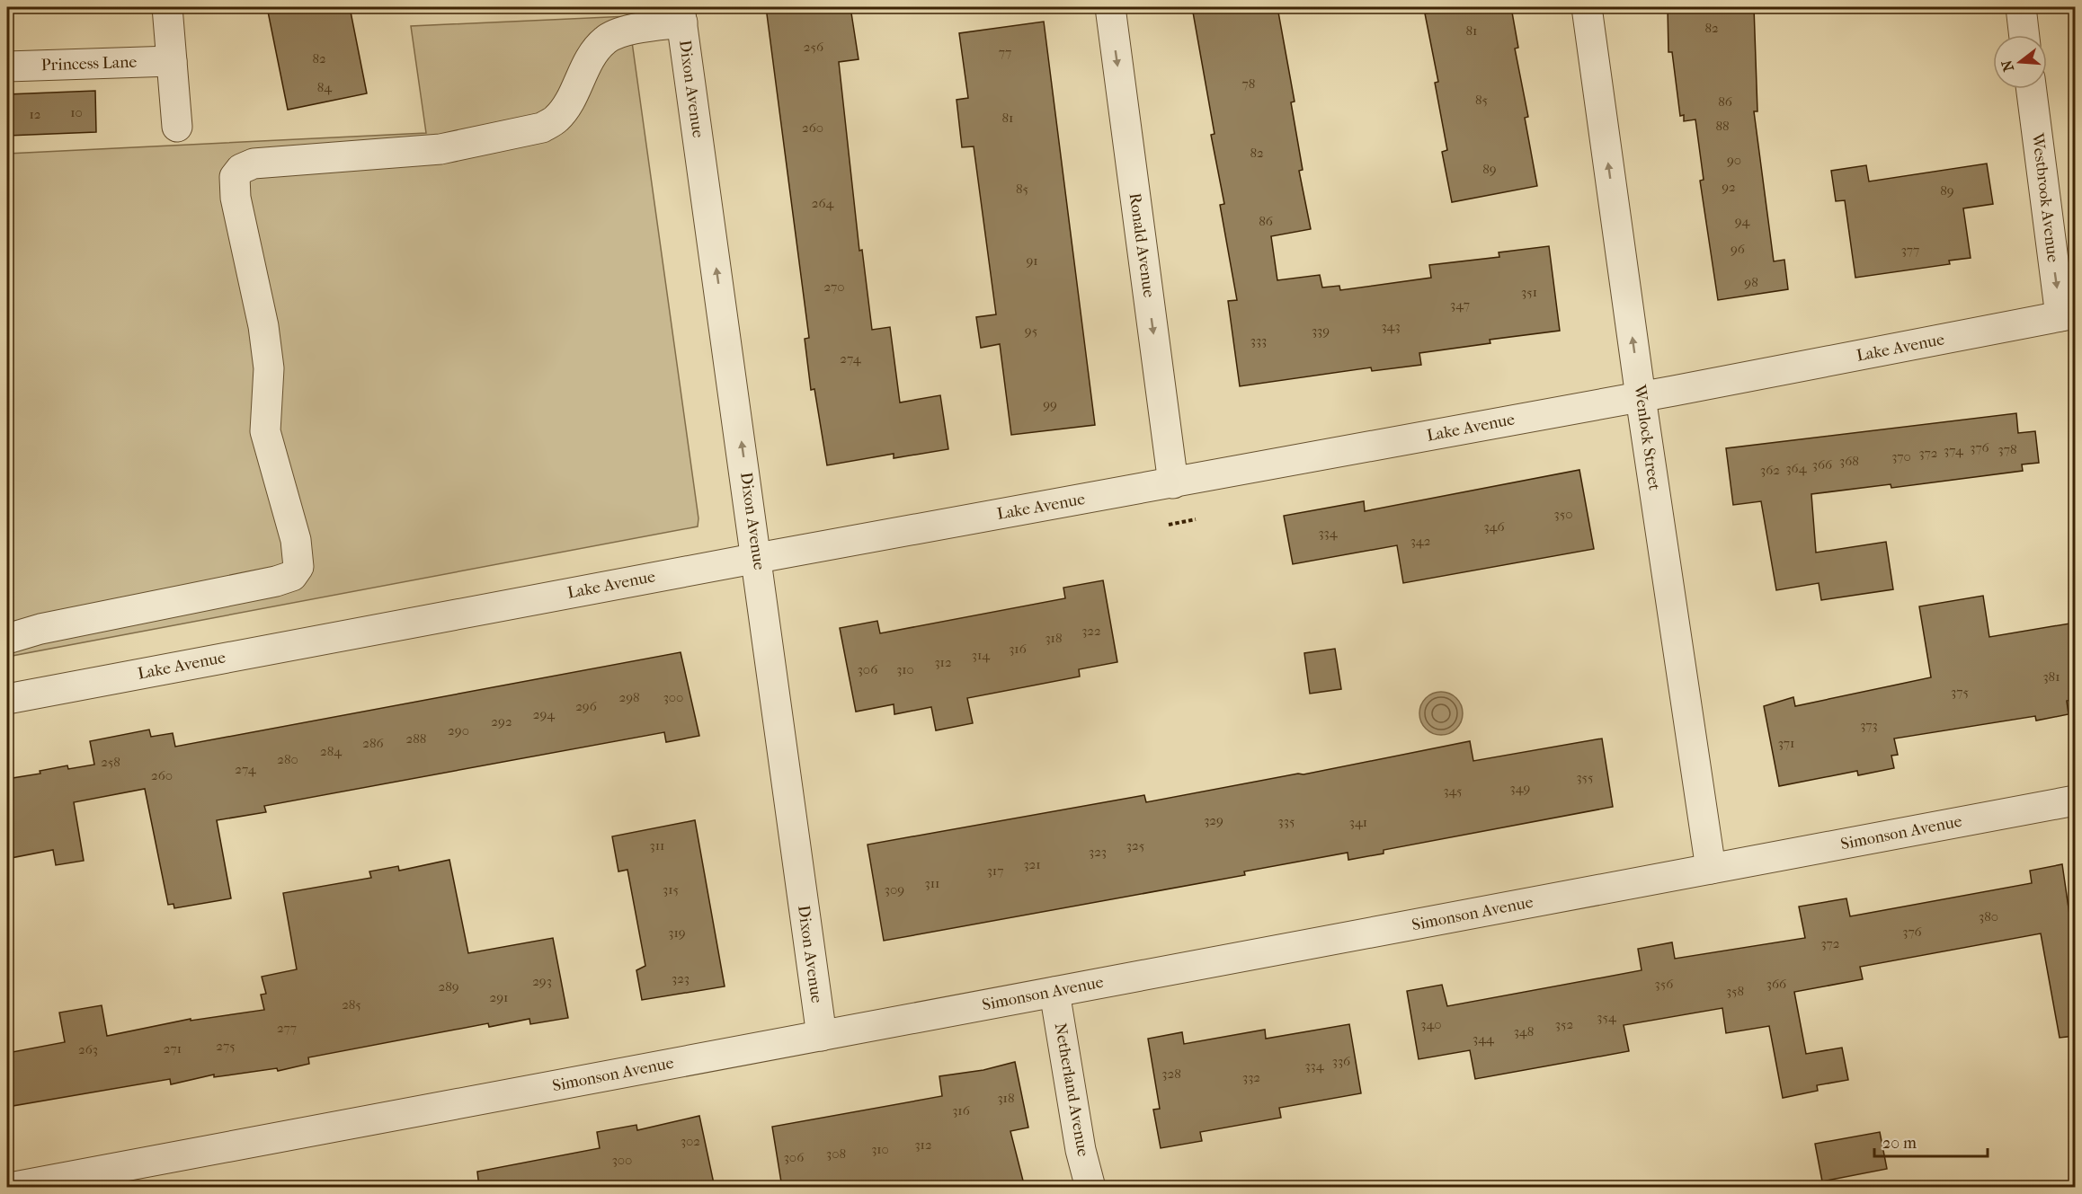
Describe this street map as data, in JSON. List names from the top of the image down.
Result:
{
  "streets": {
    "street": [
      "Princess Lane",
      "Dixon Avenue",
      "Westbrook Avenue",
      "Ronald Avenue",
      "Lake Avenue",
      "Wenlock Street",
      "Simonson Avenue",
      "Netherland Avenue"
    ]
  },
  "crossings": [
    ["Dixon Avenue", "Lake Avenue"],
    ["Dixon Avenue", "Simonson Avenue"],
    ["Westbrook Avenue", "Lake Avenue"],
    ["Ronald Avenue", "Lake Avenue"],
    ["Lake Avenue", "Wenlock Street"],
    ["Wenlock Street", "Simonson Avenue"],
    ["Simonson Avenue", "Netherland Avenue"]
  ],
  "one_way": [
    "Dixon Avenue",
    "Westbrook Avenue",
    "Ronald Avenue",
    "Wenlock Street"
  ],
  "house_numbers": [
    "82",
    "81",
    "256",
    "77",
    "82",
    "78",
    "84",
    "85",
    "86",
    "10",
    "12",
    "81",
    "88",
    "260",
    "82",
    "90",
    "89",
    "92",
    "85",
    "89",
    "264",
    "86",
    "94",
    "96",
    "377",
    "91",
    "98",
    "270",
    "351",
    "347",
    "343",
    "95",
    "339",
    "333",
    "274",
    "99",
    "376",
    "378",
    "374",
    "372",
    "370",
    "368",
    "366",
    "364",
    "362",
    "350",
    "346",
    "334",
    "342",
    "322",
    "318",
    "316",
    "314",
    "312",
    "306",
    "310",
    "381",
    "375",
    "298",
    "300",
    "296",
    "294",
    "292",
    "373",
    "290",
    "288",
    "286",
    "371",
    "284",
    "280",
    "258",
    "274",
    "260",
    "355",
    "349",
    "345",
    "329",
    "335",
    "341",
    "311",
    "325",
    "323",
    "321",
    "317",
    "311",
    "315",
    "309",
    "380",
    "376",
    "319",
    "372",
    "323",
    "293",
    "356",
    "366",
    "289",
    "358",
    "291",
    "285",
    "354",
    "340",
    "352",
    "277",
    "348",
    "344",
    "275",
    "271",
    "263",
    "336",
    "334",
    "328",
    "332",
    "318",
    "316",
    "302",
    "312",
    "310",
    "308",
    "306",
    "300"
  ],
  "scale_bar": "20 m",
  "north": "left"
}
